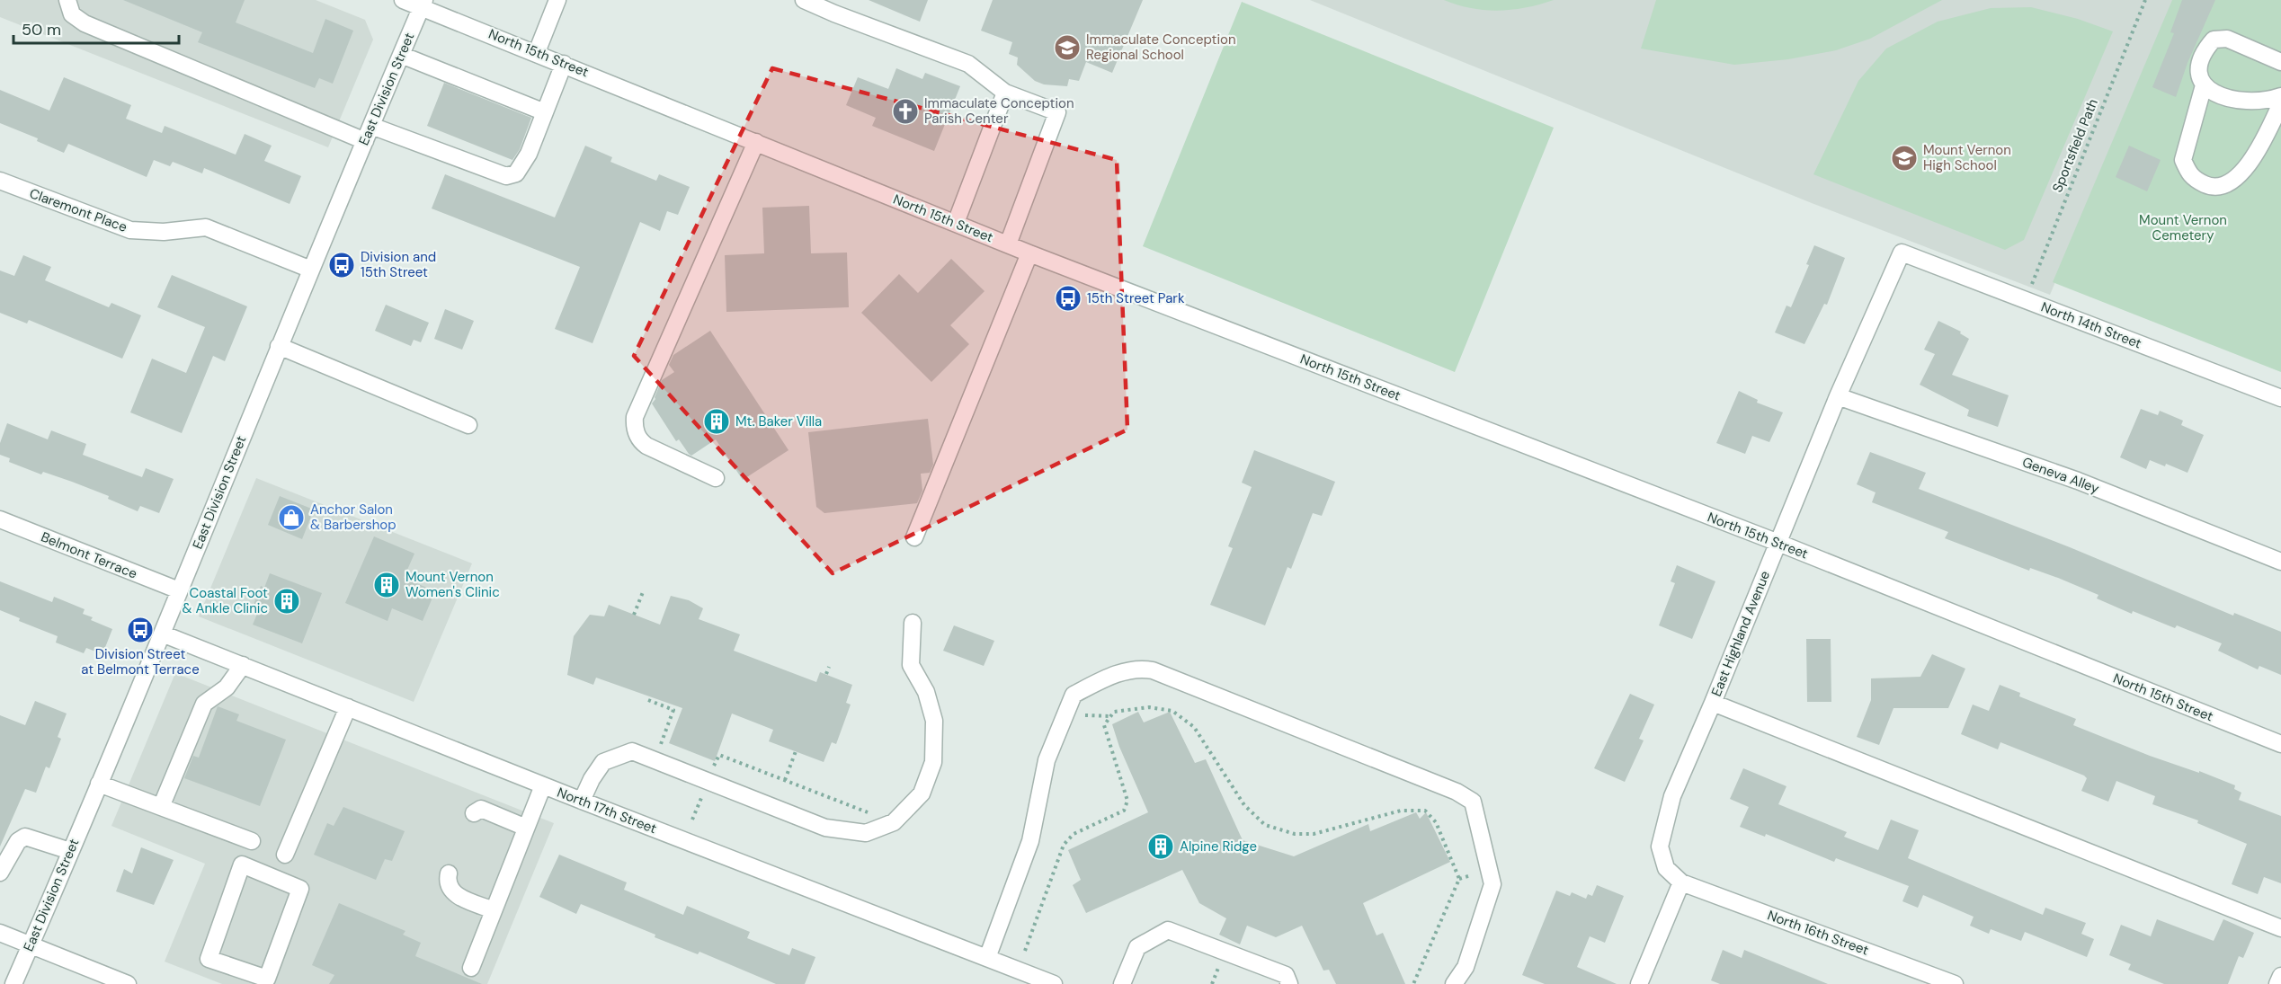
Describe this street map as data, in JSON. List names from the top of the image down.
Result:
{
  "streets": {
    "street": [
      "North 15th Street",
      "East Division Street",
      "Claremont Place",
      "North 14th Street",
      "Geneva Alley",
      "Belmont Terrace",
      "East Highland Avenue",
      "North 17th Street",
      "North 16th Street"
    ],
    "path": ["Sportsfield Path"]
  },
  "crossings": [
    ["North 15th Street", "East Division Street"],
    ["North 15th Street", "East Highland Avenue"],
    ["East Division Street", "Claremont Place"],
    ["East Division Street", "Belmont Terrace"],
    ["East Division Street", "North 17th Street"],
    ["Sportsfield Path", "North 14th Street"],
    ["North 14th Street", "East Highland Avenue"],
    ["Geneva Alley", "East Highland Avenue"],
    ["East Highland Avenue", "North 16th Street"]
  ],
  "parks": ["Mount Vernon Cemetery"],
  "places": {
    "school or university": ["Immaculate Conception Regional School", "Mount Vernon High School"],
    "church": ["Immaculate Conception Parish Center"],
    "bus stop": ["Division and 15th Street", "15th Street Park", "Division Street at Belmont Terrace"],
    "building": [
      "Mt. Baker Villa",
      "Mount Vernon Women's Clinic",
      "Coastal Foot & Ankle Clinic",
      "Alpine Ridge"
    ],
    "shop": ["Anchor Salon & Barbershop"]
  },
  "scale_bar": "50 m"
}
